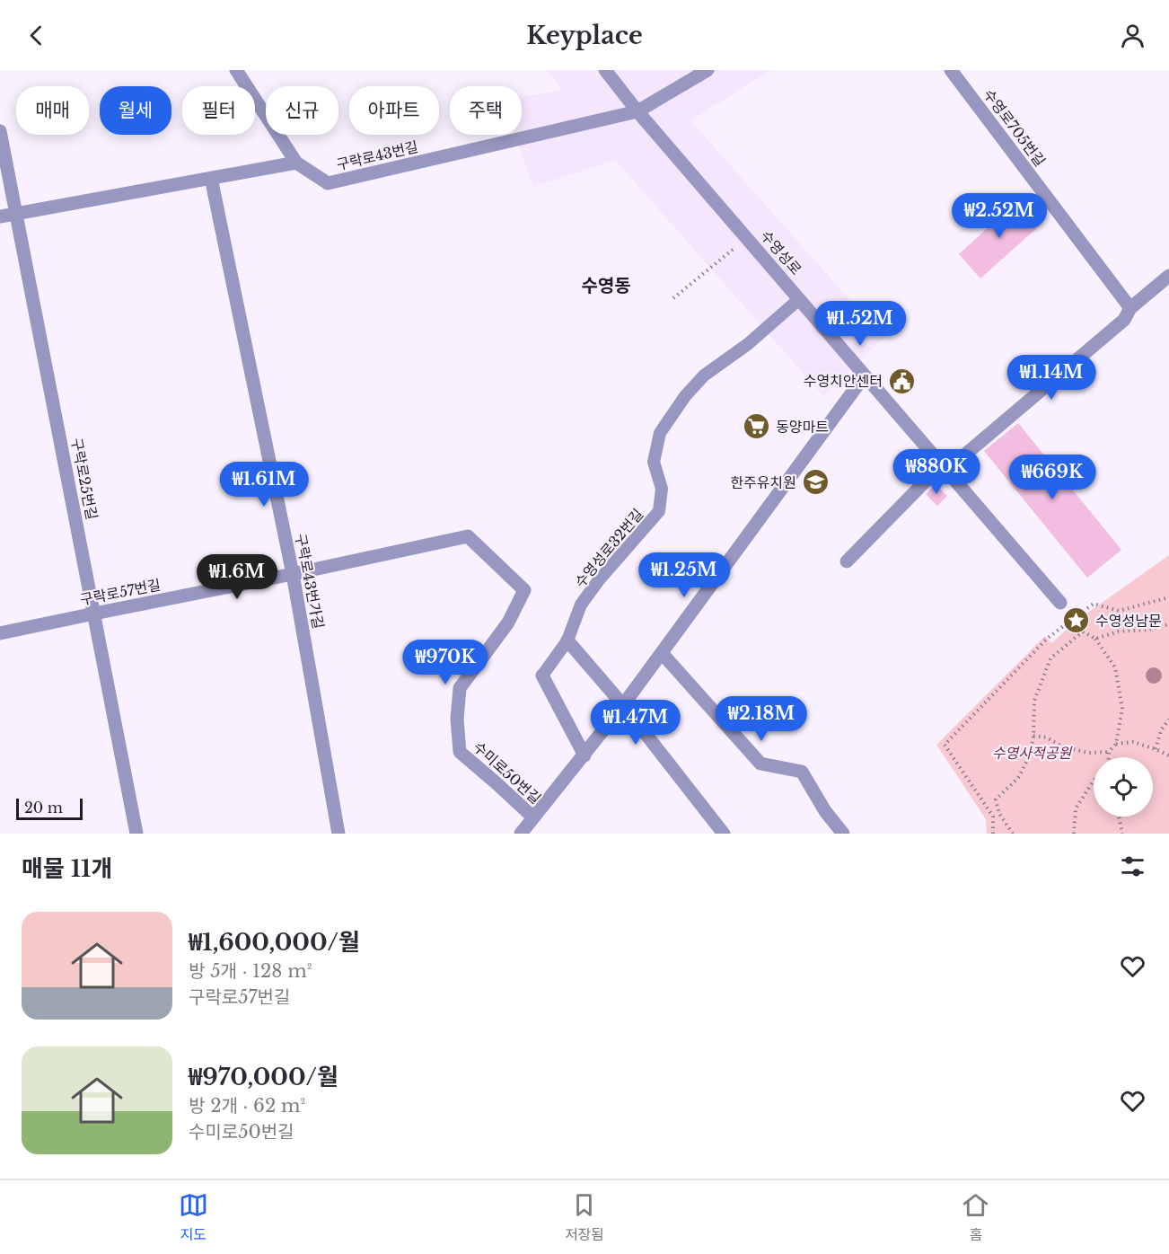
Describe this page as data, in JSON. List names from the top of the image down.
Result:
{
  "streets": {
    "street": [
      "수영로705번길",
      "구락로43번길",
      "수영성로",
      "구락로25번길",
      "구락로43번가길",
      "구락로57번길",
      "수미로50번길"
    ],
    "lane": ["수영성로32번길"]
  },
  "crossings": [
    ["구락로43번길", "수영성로"],
    ["수영성로", "수영성로32번길"],
    ["수영성로", "수미로50번길"],
    ["구락로25번길", "구락로57번길"],
    ["구락로43번가길", "구락로57번길"],
    ["구락로57번길", "수미로50번길"]
  ],
  "districts": ["수영동"],
  "parks": ["수영사적공원"],
  "places": {
    "public building": ["수영치안센터"],
    "supermarket": ["동양마트"],
    "school or university": ["한주유치원"],
    "place": ["수영성남문"]
  },
  "scale_bar": "20 m",
  "page": {
    "header": "Keyplace",
    "chip": [
      "매매",
      "월세",
      "필터",
      "신규",
      "아파트",
      "주택"
    ],
    "price": [
      "₩2.52M",
      "₩1.52M",
      "₩1.14M",
      "₩880K",
      "₩669K",
      "₩1.61M",
      "₩1.25M",
      "₩1.6M",
      "₩970K",
      "₩2.18M",
      "₩1.47M"
    ],
    "scale": "20 m",
    "heading": "매물 11개",
    "list": [
      {
        "name": "₩1,600,000/월",
        "note": "방 5개 · 128 m² · 구락로57번길"
      },
      {
        "name": "₩970,000/월",
        "note": "방 2개 · 62 m² · 수미로50번길"
      }
    ],
    "tabs": ["지도", "저장됨", "홈"]
  }
}
